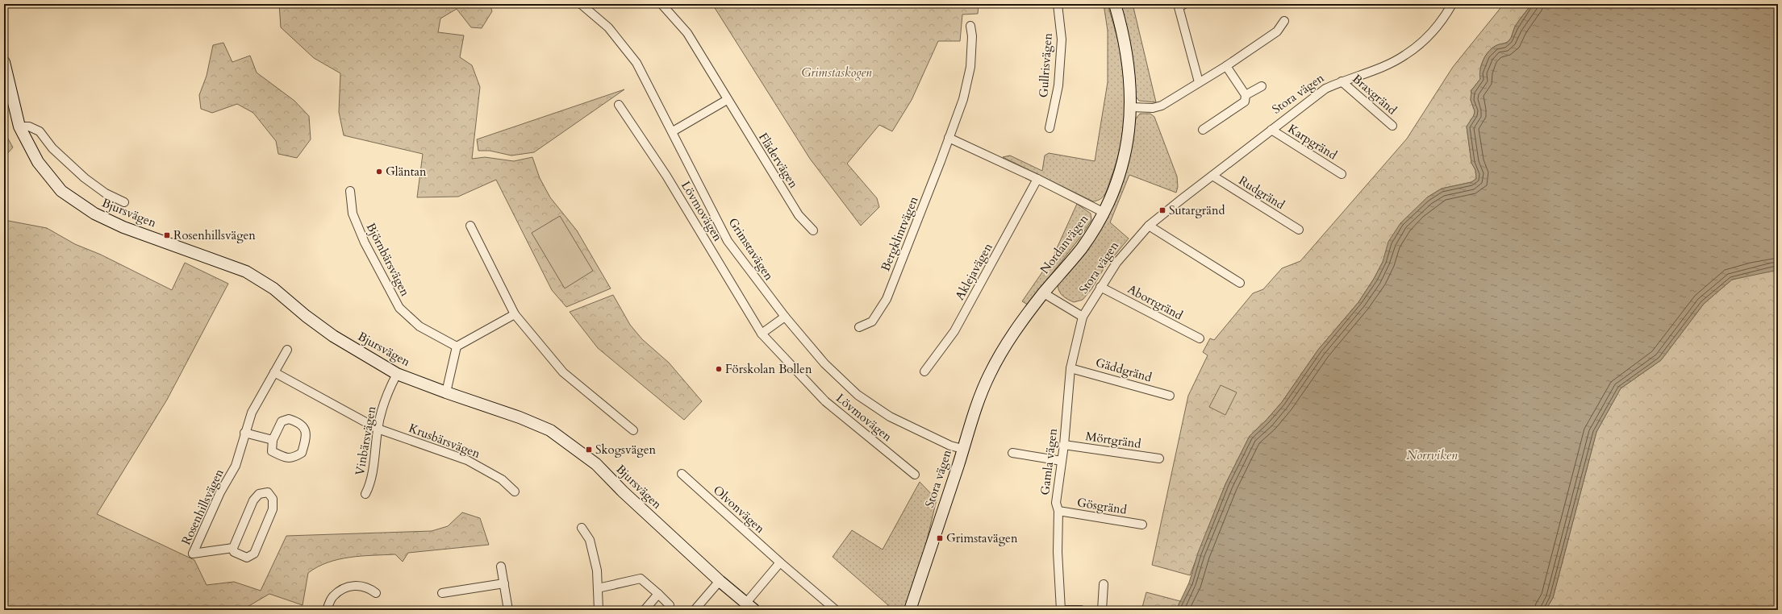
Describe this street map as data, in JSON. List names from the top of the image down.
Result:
{
  "streets": {
    "street": [
      "Gullrisvägen",
      "Stora vägen",
      "Braxgränd",
      "Karpgränd",
      "Flädervägen",
      "Rudgränd",
      "Lövmovägen",
      "Bjursvägen",
      "Bergklintvägen",
      "Nordanvägen",
      "Grimstavägen",
      "Björnbärsvägen",
      "Aklejavägen",
      "Aborrgränd",
      "Gäddgränd",
      "Mörtgränd",
      "Vinbärsvägen",
      "Krusbärsvägen",
      "Gamla vägen",
      "Gösgränd",
      "Rosenhillsvägen",
      "Olvonvägen"
    ]
  },
  "crossings": [
    ["Stora vägen", "Braxgränd"],
    ["Stora vägen", "Karpgränd"],
    ["Stora vägen", "Rudgränd"],
    ["Stora vägen", "Nordanvägen"],
    ["Stora vägen", "Grimstavägen"],
    ["Stora vägen", "Aborrgränd"],
    ["Stora vägen", "Gamla vägen"],
    ["Bjursvägen", "Vinbärsvägen"],
    ["Gäddgränd", "Gamla vägen"],
    ["Mörtgränd", "Gamla vägen"],
    ["Vinbärsvägen", "Krusbärsvägen"],
    ["Gamla vägen", "Gösgränd"]
  ],
  "water": ["Norrviken"],
  "parks": ["Grimstaskogen"],
  "places": {
    "other": ["Gläntan", "Förskolan Bollen"],
    "transit": [
      "Sutargränd",
      "Rosenhillsvägen",
      "Skogsvägen",
      "Grimstavägen"
    ]
  }
}
